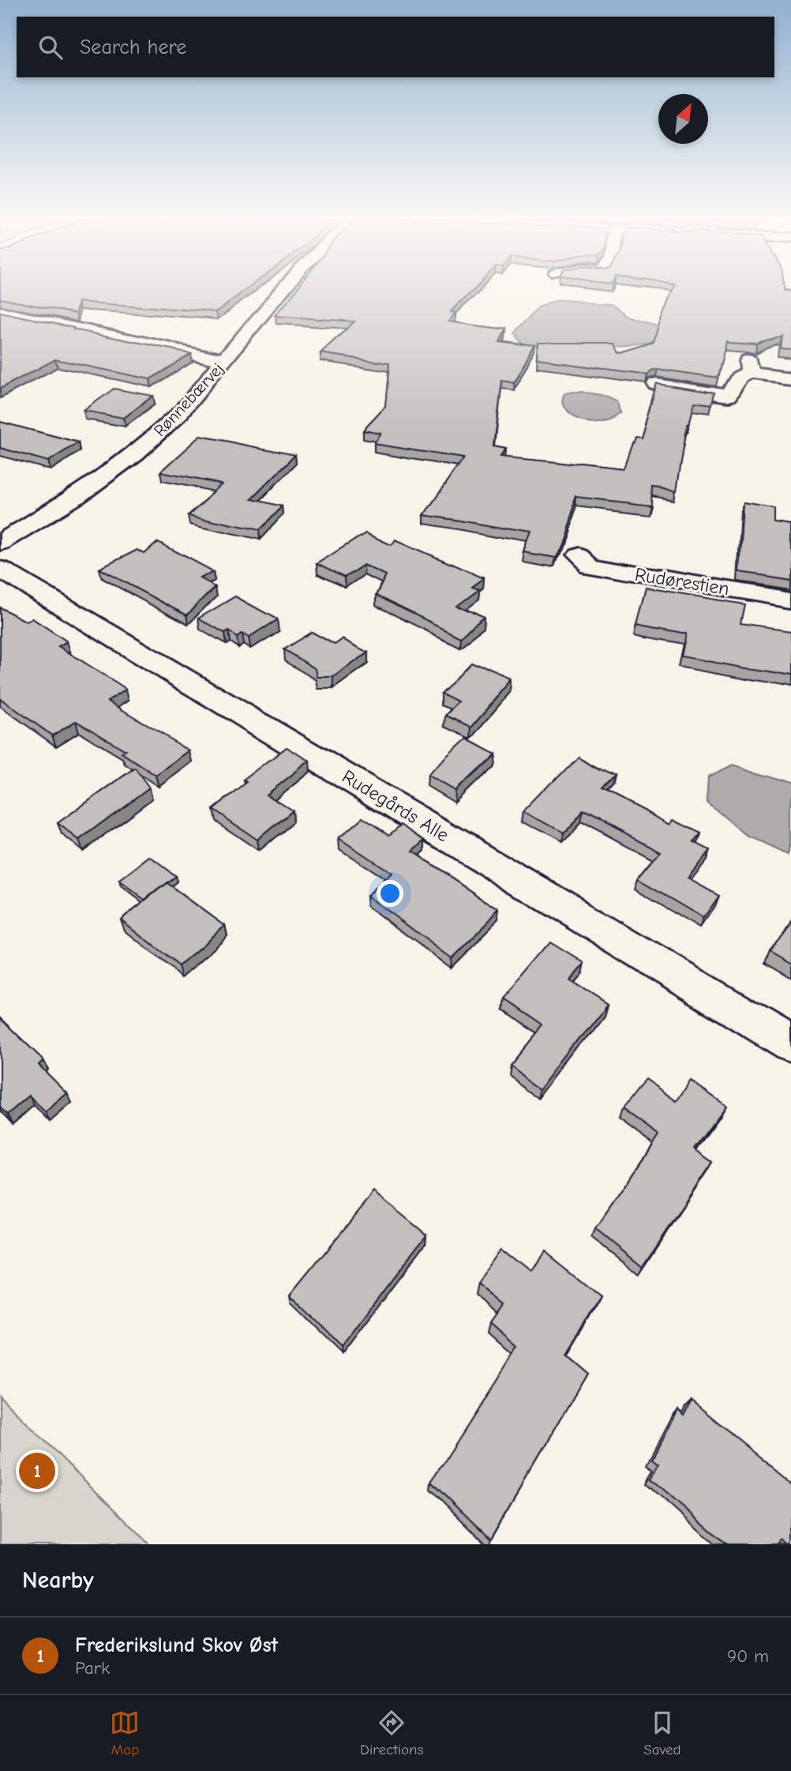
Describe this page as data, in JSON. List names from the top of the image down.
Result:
{
  "streets": {
    "street": ["Rønnebærvej", "Rudørestien", "Rudegårds Alle"]
  },
  "north": "top right",
  "page": {
    "search": "Search here",
    "pins": "1",
    "heading": "Nearby",
    "list": [
      {
        "mark": "1",
        "name": "Frederikslund Skov Øst",
        "note": "Park",
        "value": "90 m"
      }
    ],
    "nav": ["Map", "Directions", "Saved"]
  }
}
